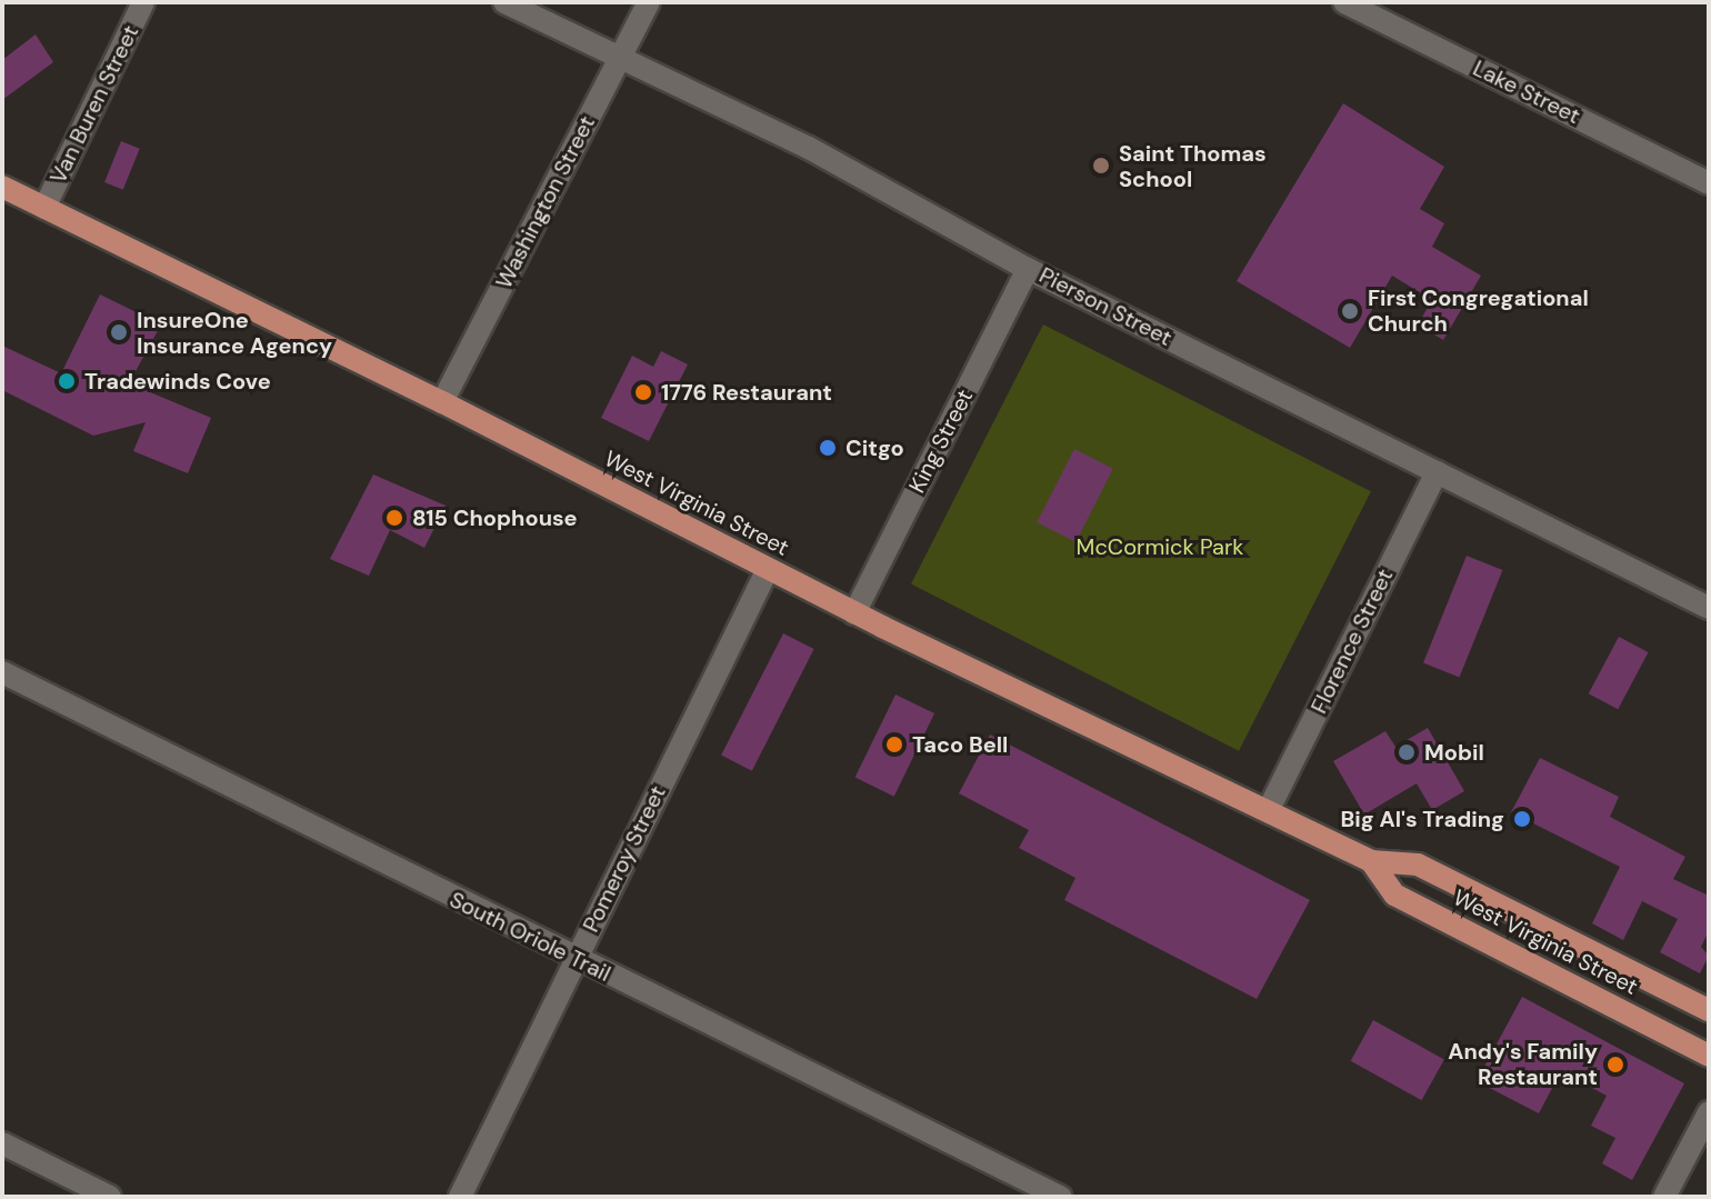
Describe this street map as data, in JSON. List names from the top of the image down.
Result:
{
  "streets": {
    "main road": ["West Virginia Street"],
    "street": [
      "Lake Street",
      "Van Buren Street",
      "Washington Street",
      "Pierson Street",
      "King Street",
      "Florence Street",
      "Pomeroy Street",
      "South Oriole Trail"
    ]
  },
  "crossings": [
    ["Van Buren Street", "West Virginia Street"],
    ["Washington Street", "Pierson Street"],
    ["Washington Street", "West Virginia Street"],
    ["Pierson Street", "King Street"],
    ["Pierson Street", "Florence Street"],
    ["King Street", "West Virginia Street"],
    ["West Virginia Street", "Florence Street"],
    ["West Virginia Street", "Pomeroy Street"],
    ["Pomeroy Street", "South Oriole Trail"]
  ],
  "parks": ["McCormick Park"],
  "places": [
    "Saint Thomas School",
    "First Congregational Church",
    "InsureOne Insurance Agency",
    "Tradewinds Cove",
    "1776 Restaurant",
    "Citgo",
    "815 Chophouse",
    "Taco Bell",
    "Mobil",
    "Big Al's Trading",
    "Andy's Family Restaurant"
  ]
}
